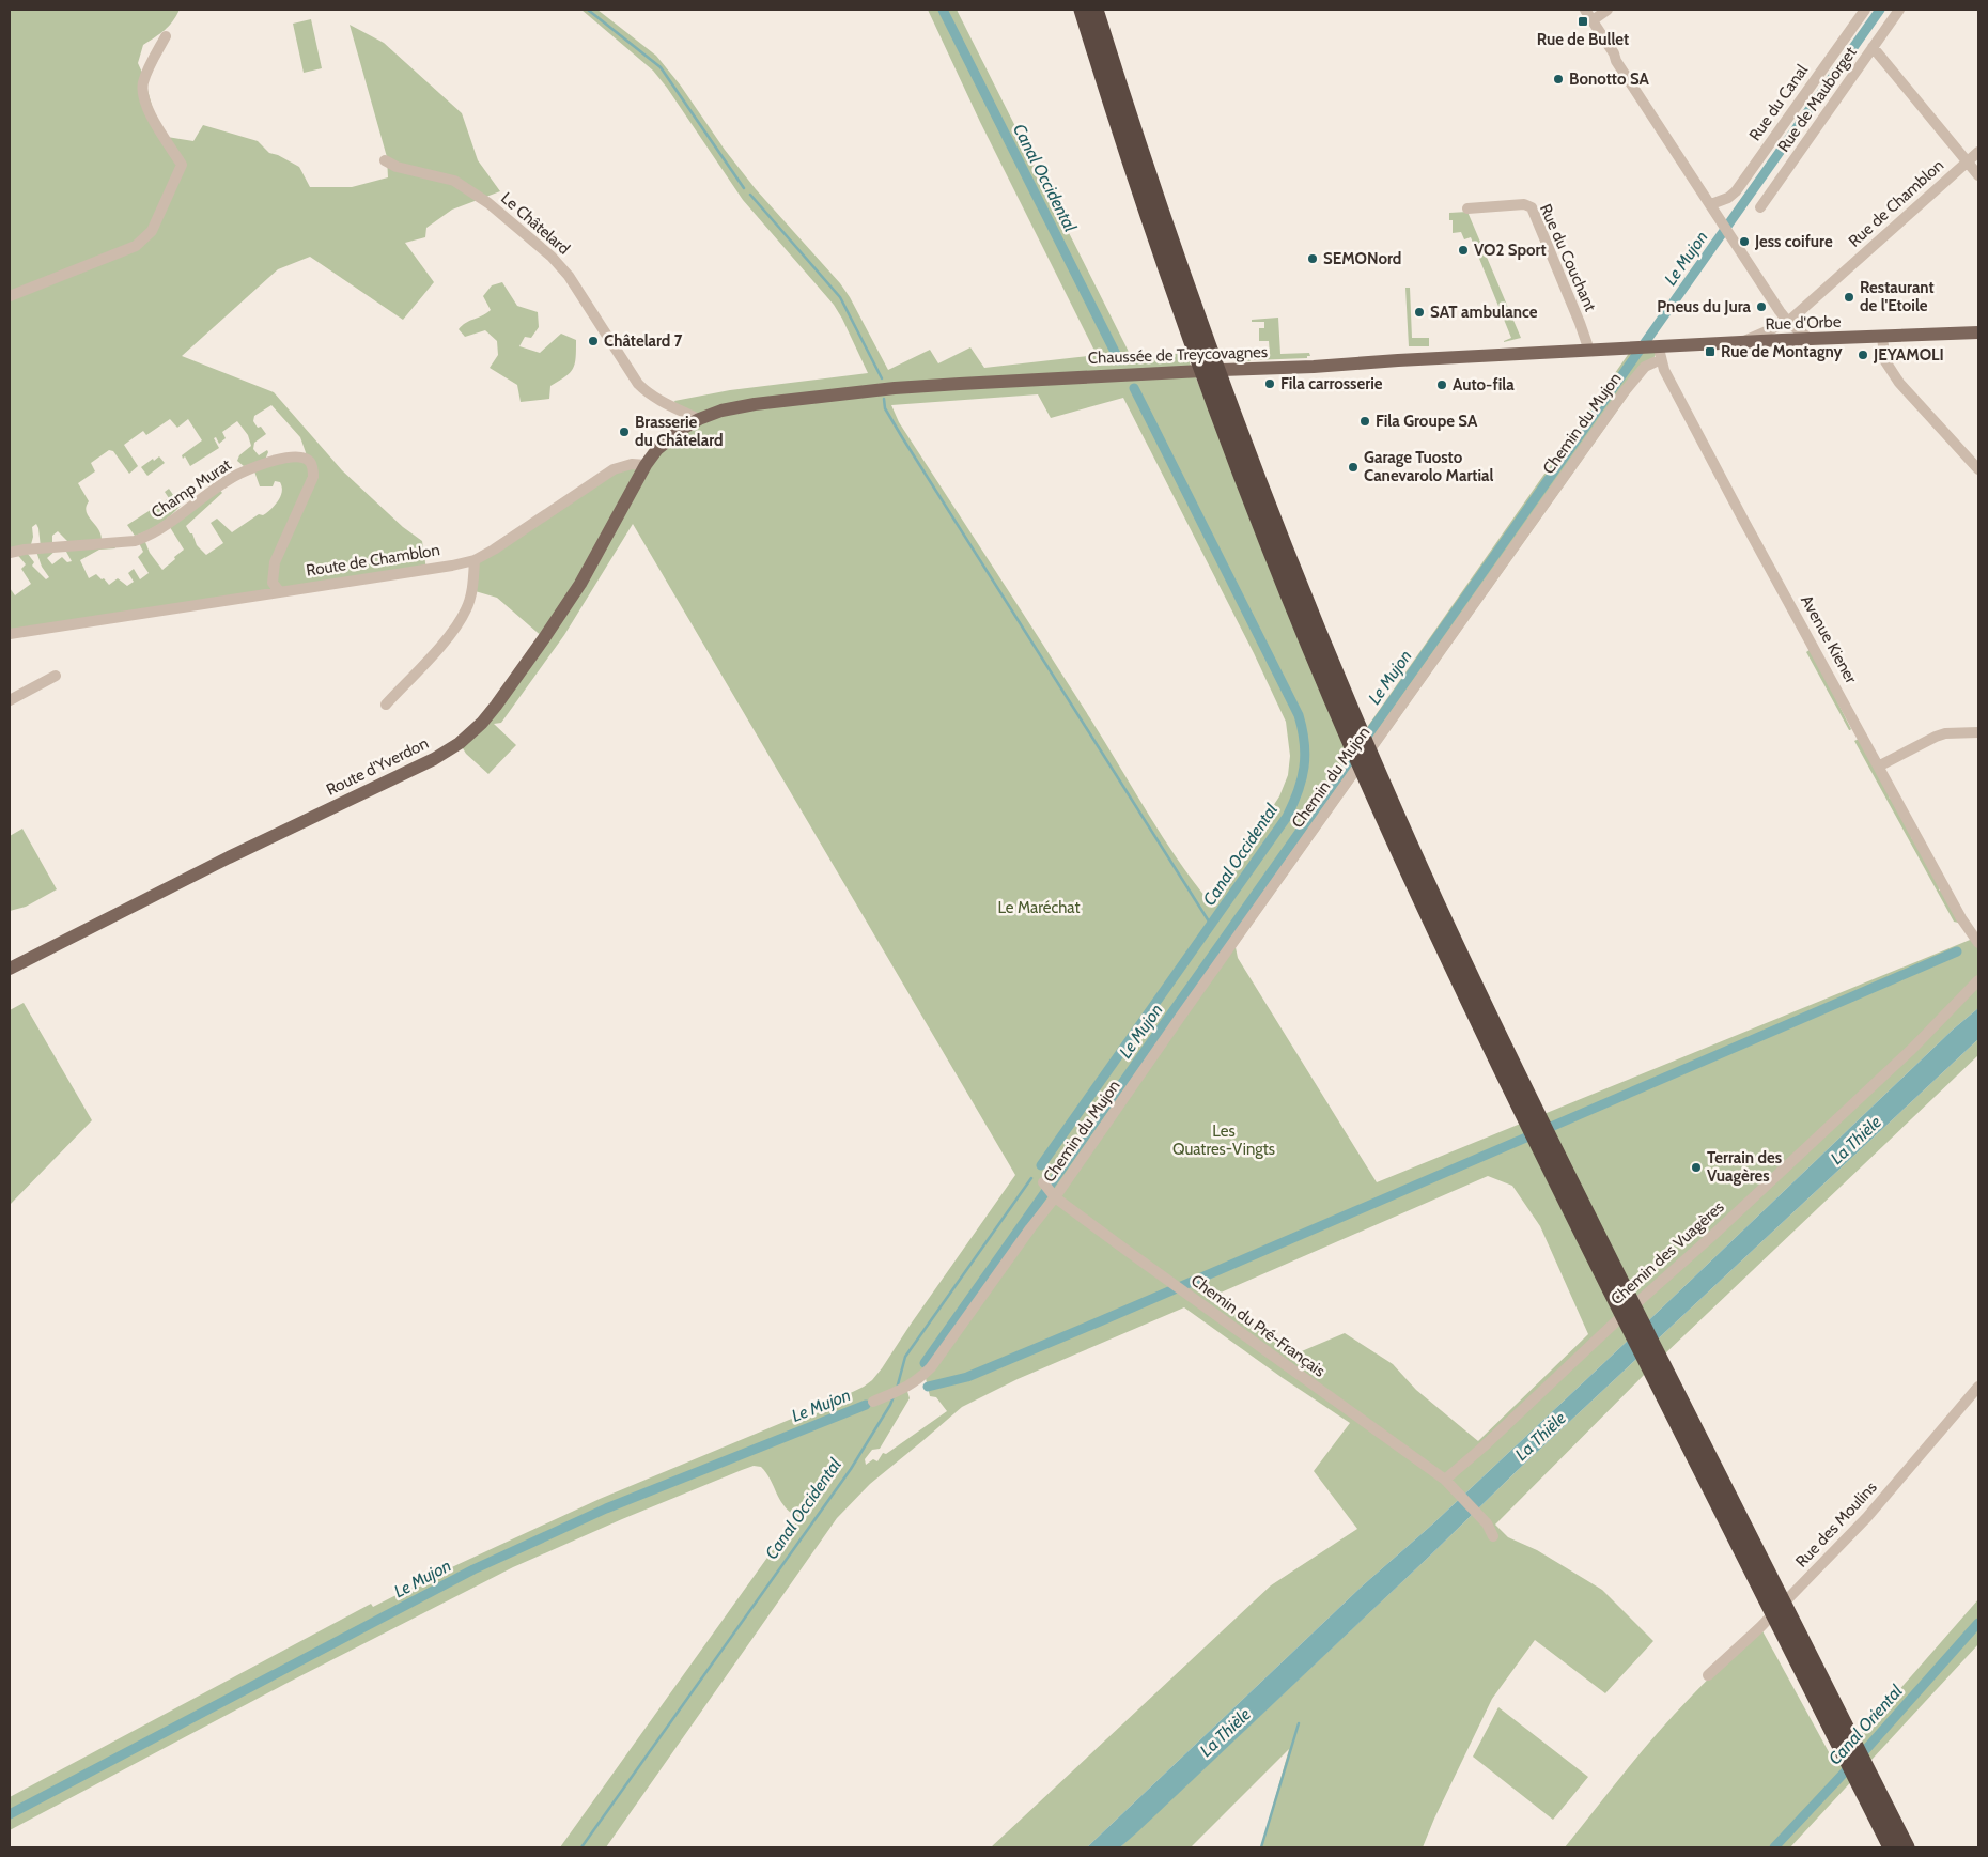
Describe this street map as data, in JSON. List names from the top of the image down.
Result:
{
  "streets": {
    "main road": ["Rue d'Orbe", "Chaussée de Treycovagnes", "Route d'Yverdon"],
    "street": [
      "Rue de Mauborget",
      "Rue du Canal",
      "Rue de Chamblon",
      "Le Châtelard",
      "Rue du Couchant",
      "Chemin du Mujon",
      "Champ Murat",
      "Route de Chamblon",
      "Avenue Kiener",
      "Chemin des Vuagères",
      "Chemin du Pré-Français",
      "Rue des Moulins"
    ]
  },
  "crossings": [
    ["Rue de Chamblon", "Rue d'Orbe"],
    ["Le Châtelard", "Chaussée de Treycovagnes"],
    ["Rue du Couchant", "Chaussée de Treycovagnes"],
    ["Rue d'Orbe", "Chaussée de Treycovagnes"],
    ["Rue d'Orbe", "Chemin du Mujon"],
    ["Rue d'Orbe", "Avenue Kiener"],
    ["Chaussée de Treycovagnes", "Chemin du Mujon"],
    ["Chaussée de Treycovagnes", "Avenue Kiener"],
    ["Chemin du Mujon", "Avenue Kiener"],
    ["Chemin du Mujon", "Chemin du Pré-Français"],
    ["Champ Murat", "Route de Chamblon"],
    ["Route de Chamblon", "Route d'Yverdon"],
    ["Chemin des Vuagères", "Chemin du Pré-Français"]
  ],
  "water": [
    "Canal Occidental",
    "Le Mujon",
    "La Thièle",
    "Canal Oriental"
  ],
  "parks": ["Le Maréchat", "Les Quatres-Vingts"],
  "places": {
    "transit": ["Rue de Bullet", "Rue de Montagny"],
    "other": [
      "Bonotto SA",
      "Jess coifure",
      "VO2 Sport",
      "SEMONord",
      "Restaurant de l'Etoile",
      "Pneus du Jura",
      "SAT ambulance",
      "Châtelard 7",
      "JEYAMOLI",
      "Fila carrosserie",
      "Auto-fila",
      "Fila Groupe SA",
      "Brasserie du Châtelard",
      "Garage Tuosto Canevarolo Martial",
      "Terrain des Vuagères"
    ]
  }
}
